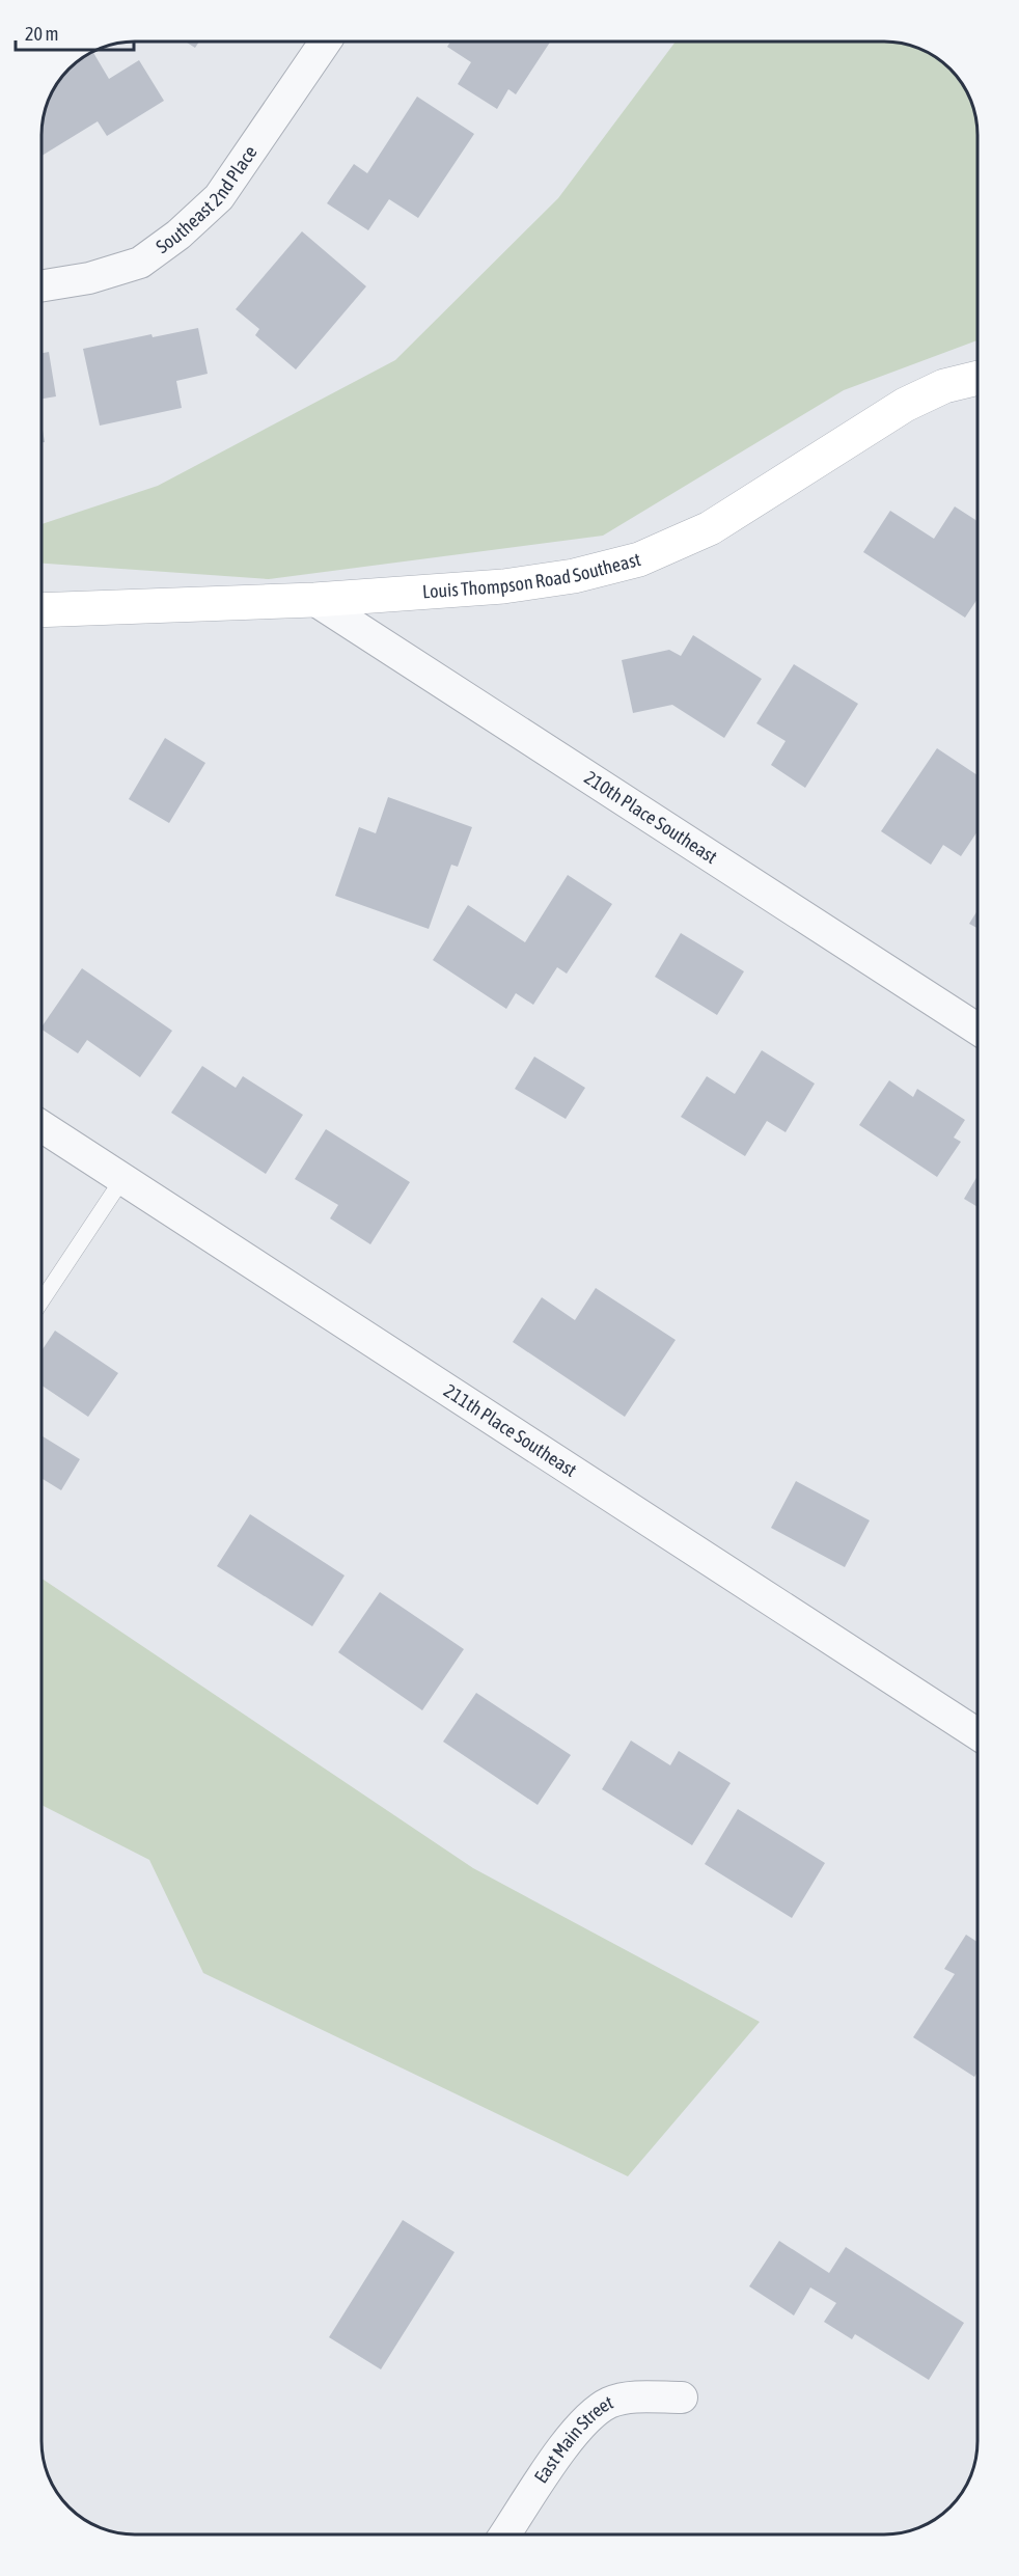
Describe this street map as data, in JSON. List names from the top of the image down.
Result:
{
  "streets": {
    "street": [
      "Southeast 2nd Place",
      "Louis Thompson Road Southeast",
      "210th Place Southeast",
      "211th Place Southeast",
      "East Main Street"
    ]
  },
  "crossings": [
    ["Louis Thompson Road Southeast", "210th Place Southeast"]
  ],
  "scale_bar": "20 m"
}
